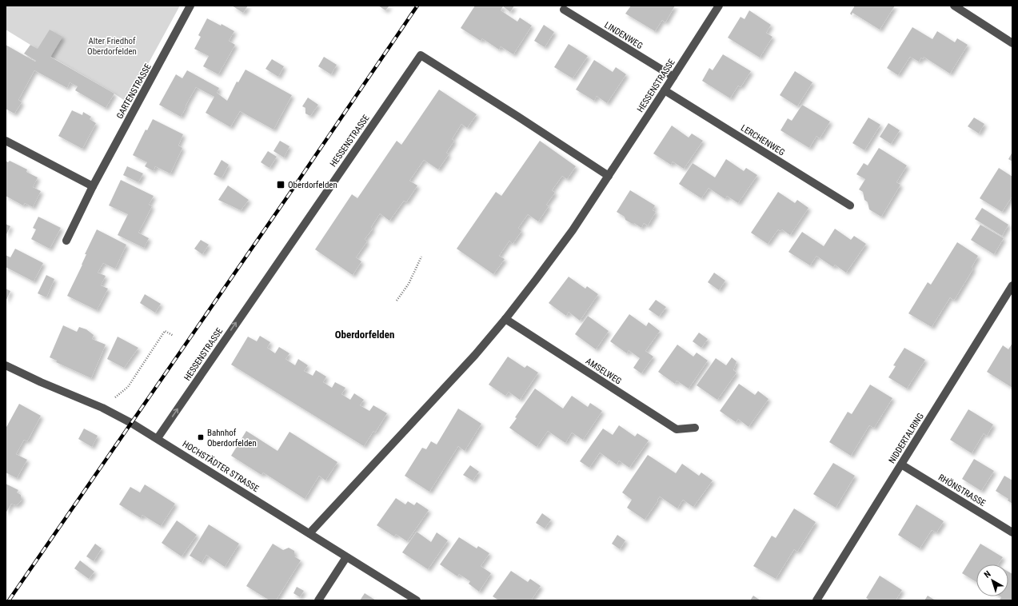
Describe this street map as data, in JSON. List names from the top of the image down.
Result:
{
  "streets": {
    "street": [
      "LINDENWEG",
      "HESSENSTRASSE",
      "GARTENSTRASSE",
      "LERCHENWEG",
      "AMSELWEG",
      "NIDDERTALRING",
      "HOCHSTÄDTER STRASSE",
      "RHÖNSTRASSE"
    ]
  },
  "crossings": [
    ["LINDENWEG", "HESSENSTRASSE"],
    ["HESSENSTRASSE", "LERCHENWEG"],
    ["HESSENSTRASSE", "AMSELWEG"],
    ["HESSENSTRASSE", "HOCHSTÄDTER STRASSE"],
    ["NIDDERTALRING", "RHÖNSTRASSE"]
  ],
  "districts": ["Oberdorfelden"],
  "parks": ["Alter Friedhof Oberdorfelden"],
  "places": {
    "transit": ["Oberdorfelden", "Bahnhof Oberdorfelden"]
  },
  "north": "top left"
}
